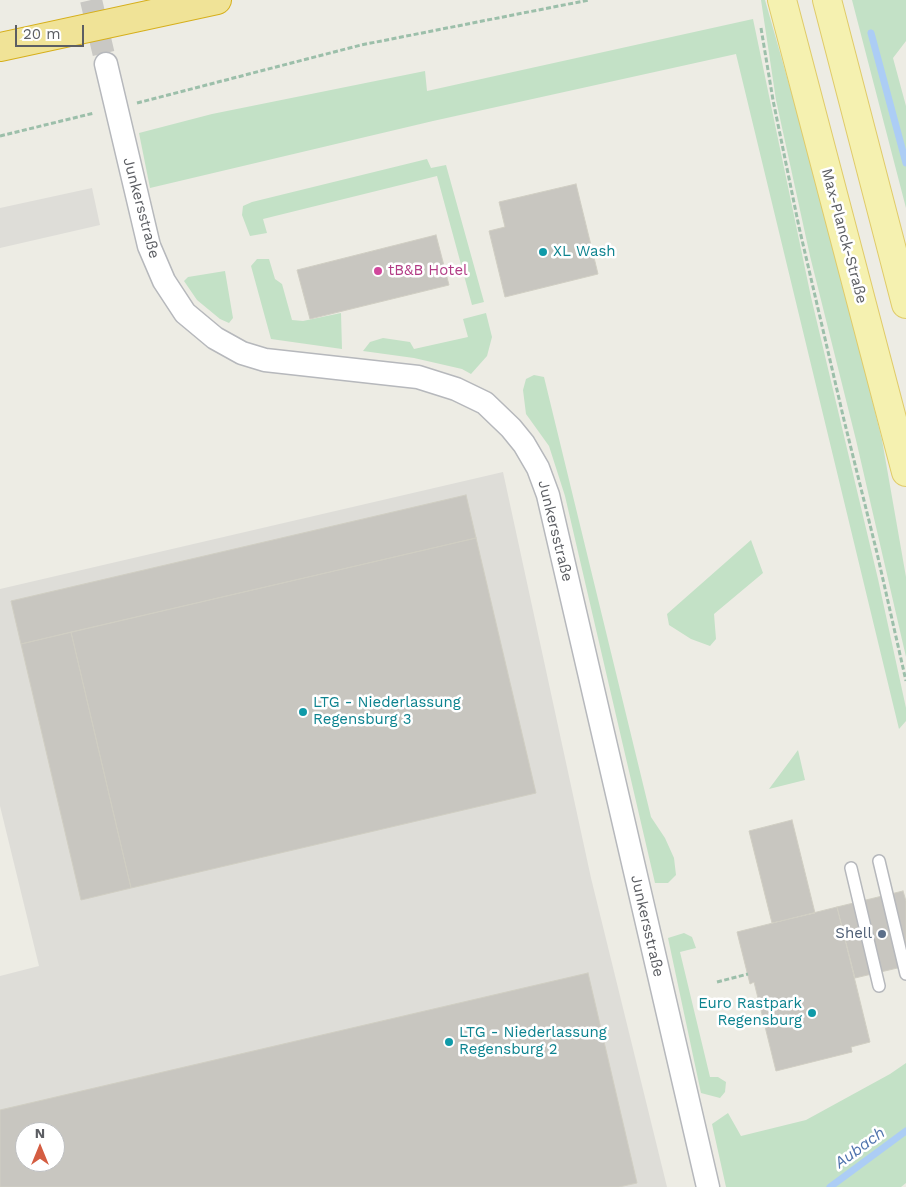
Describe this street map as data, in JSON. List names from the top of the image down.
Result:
{
  "streets": {
    "main road": ["Max-Planck-Straße"],
    "street": ["Junkersstraße"]
  },
  "water": ["Aubach"],
  "places": [
    "XL Wash",
    "tB&B Hotel",
    "LTG - Niederlassung Regensburg 3",
    "Shell",
    "Euro Rastpark Regensburg",
    "LTG - Niederlassung Regensburg 2"
  ],
  "scale_bar": "20 m",
  "north": "top"
}
